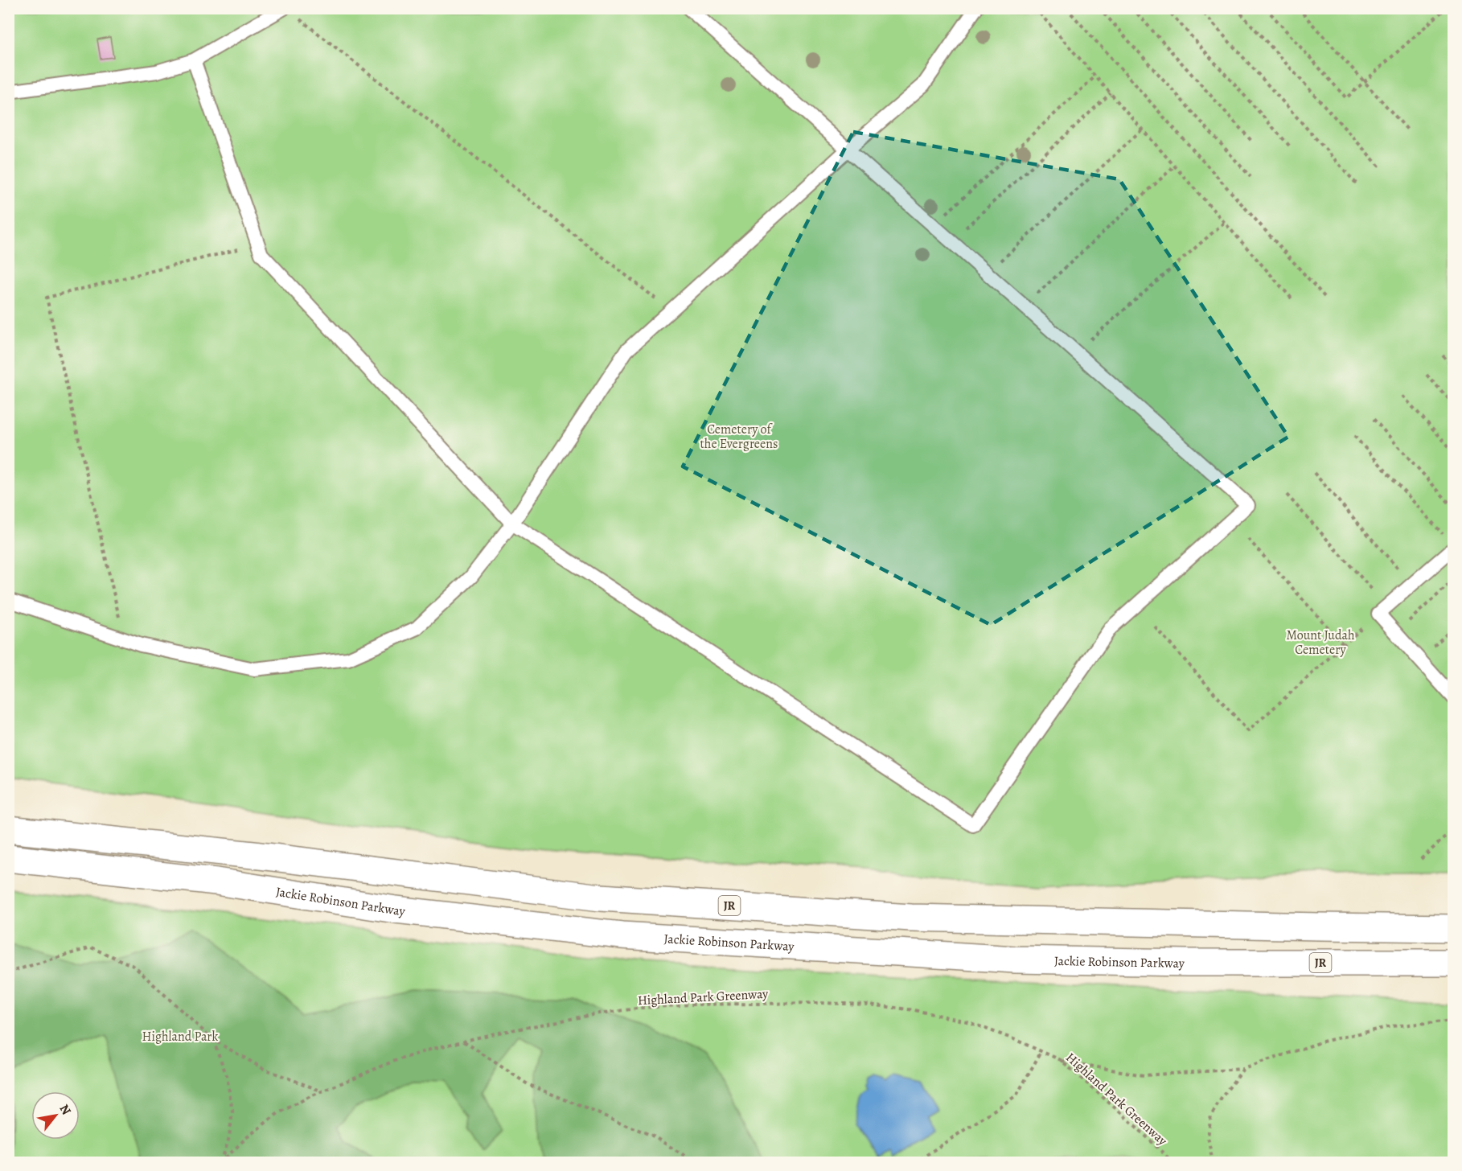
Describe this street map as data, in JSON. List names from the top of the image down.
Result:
{
  "streets": {
    "highway": ["Jackie Robinson Parkway", "JR"],
    "path": ["Highland Park Greenway"]
  },
  "parks": ["Cemetery of the Evergreens", "Mount Judah Cemetery", "Highland Park"],
  "north": "top right"
}
